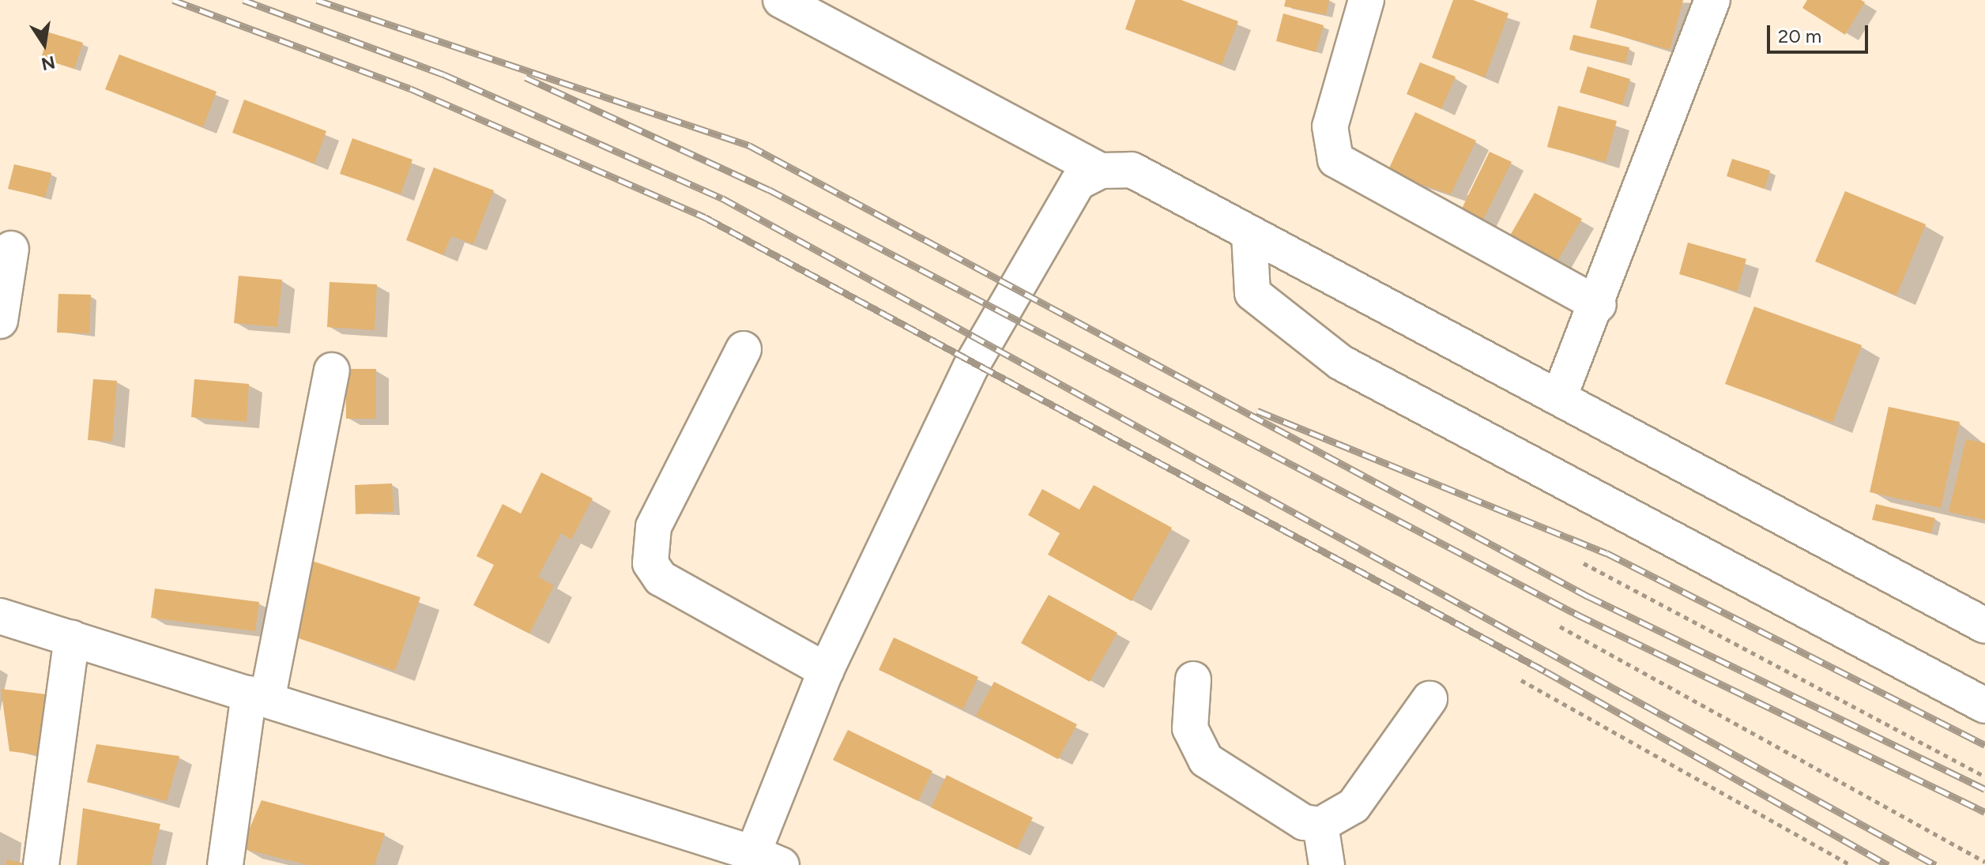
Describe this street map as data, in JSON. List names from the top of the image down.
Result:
{
  "scale_bar": "20 m",
  "north": "bottom"
}
